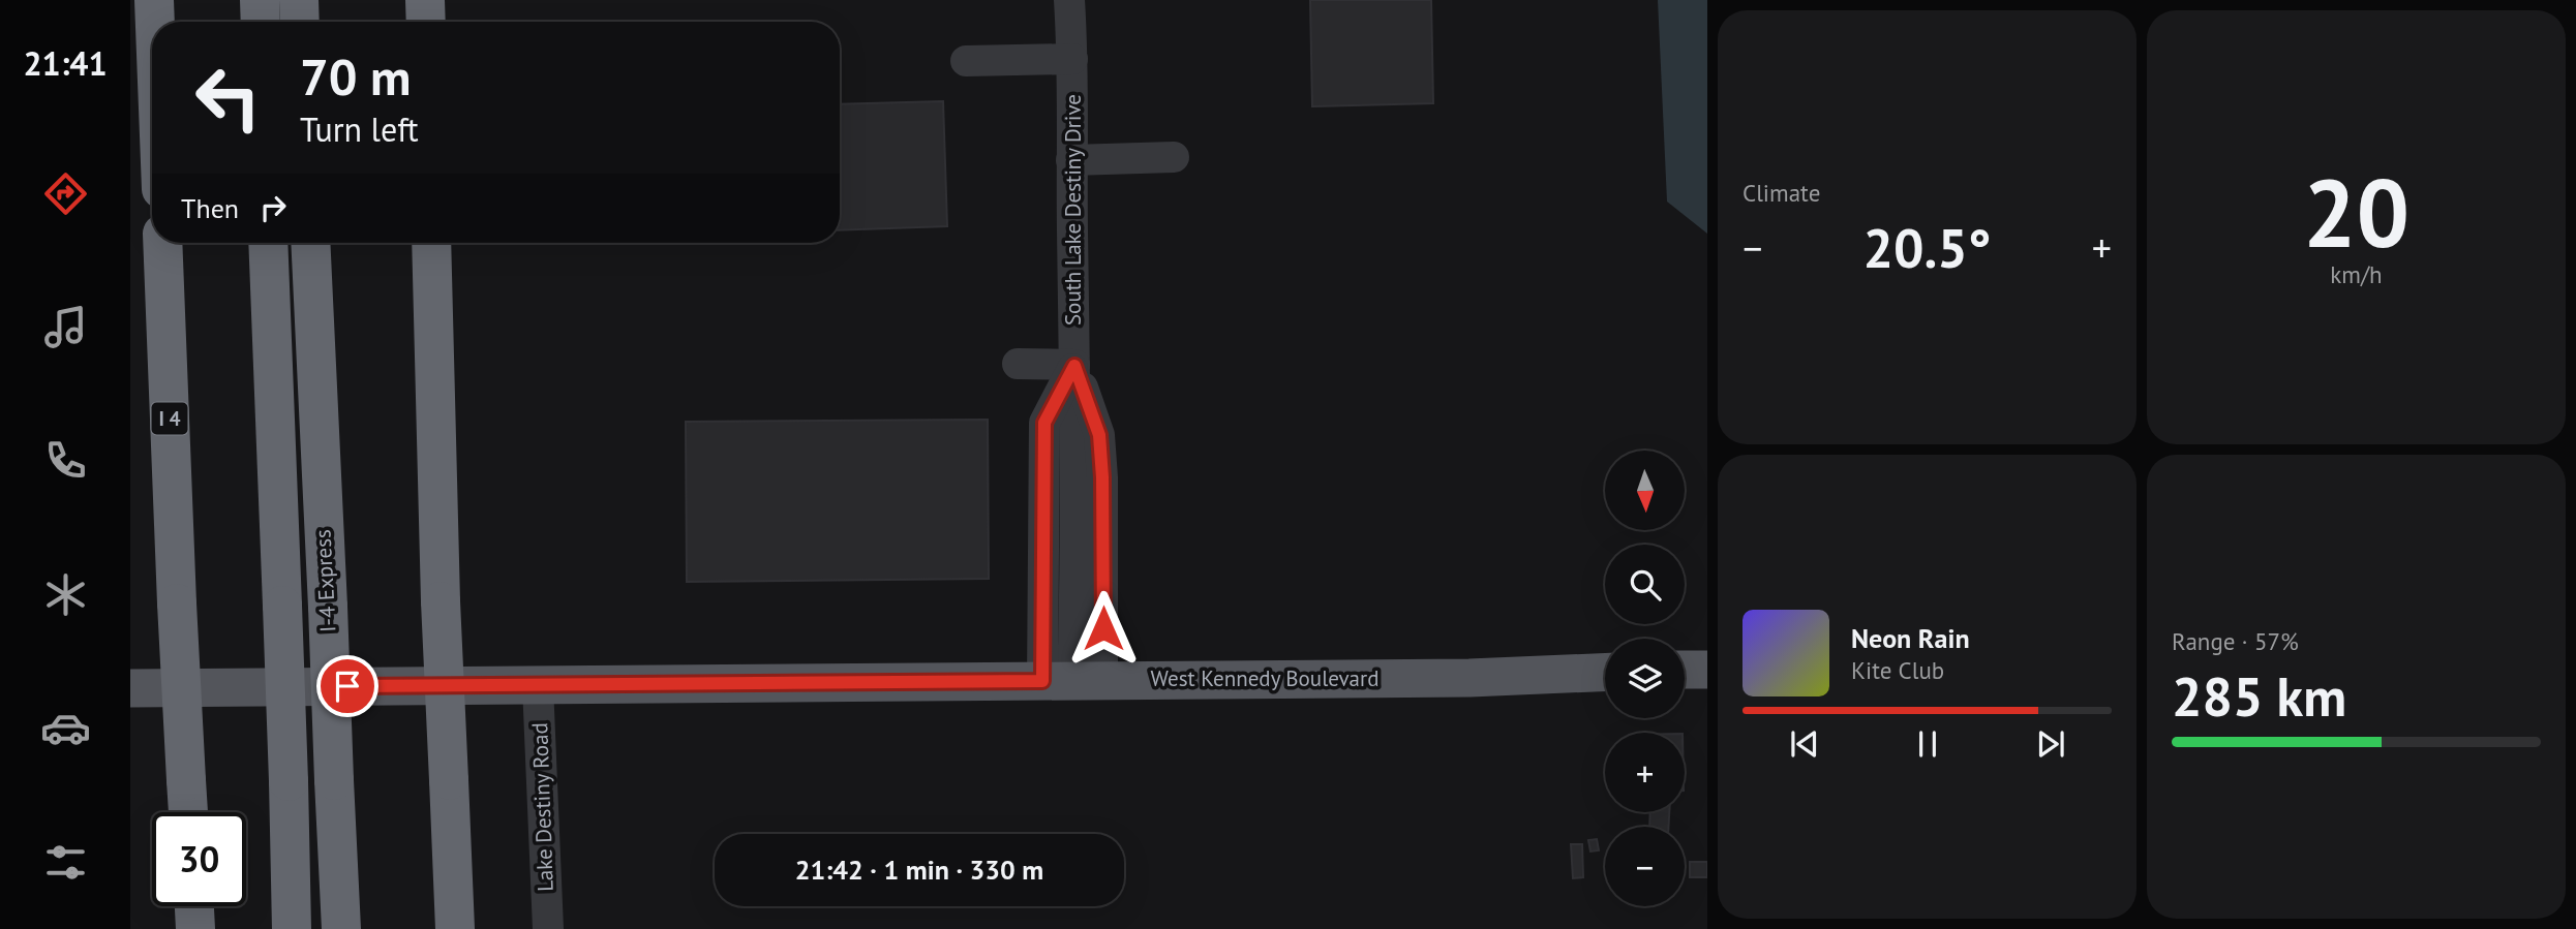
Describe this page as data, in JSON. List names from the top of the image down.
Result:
{
  "streets": {
    "highway": ["I 4", "I-4 Express"],
    "main road": ["West Kennedy Boulevard"],
    "street": ["South Lake Destiny Drive", "Lake Destiny Road"]
  },
  "crossings": [
    ["West Kennedy Boulevard", "Lake Destiny Road"]
  ],
  "north": "bottom",
  "page": {
    "tabs": "21:41",
    "tile": [
      "Climate",
      ["20", "km/h"],
      ["Range · 57%", "285 km"]
    ],
    "turn": ["70 m", "Turn left"],
    "then": "Then",
    "heat": ["−", "20.5°", "+"],
    "map_buttons": ["+", "−"],
    "song": ["Neon Rain", "Kite Club"],
    "limit": "30",
    "trip": "21:42 · 1 min · 330 m"
  }
}
